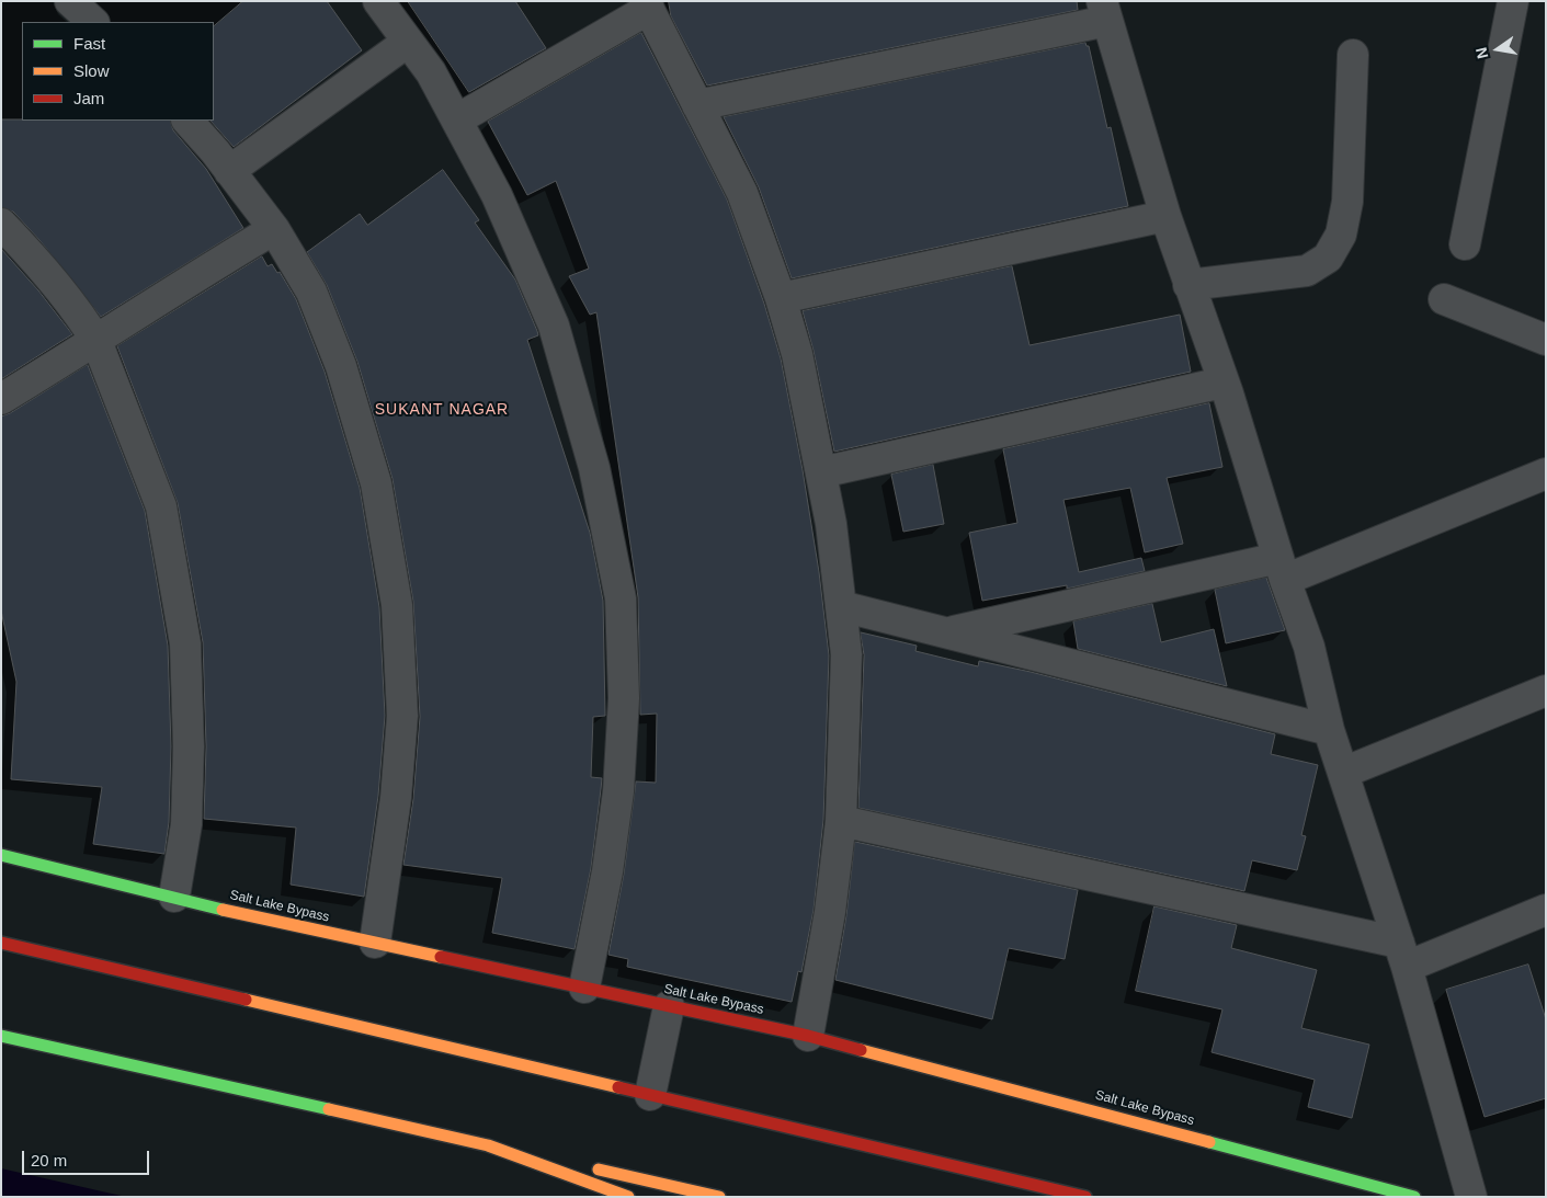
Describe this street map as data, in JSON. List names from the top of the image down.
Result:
{
  "streets": {
    "main road": ["Salt Lake Bypass"]
  },
  "districts": ["SUKANT NAGAR"],
  "legend": ["Fast", "Slow", "Jam"],
  "scale_bar": "20 m",
  "north": "left"
}
